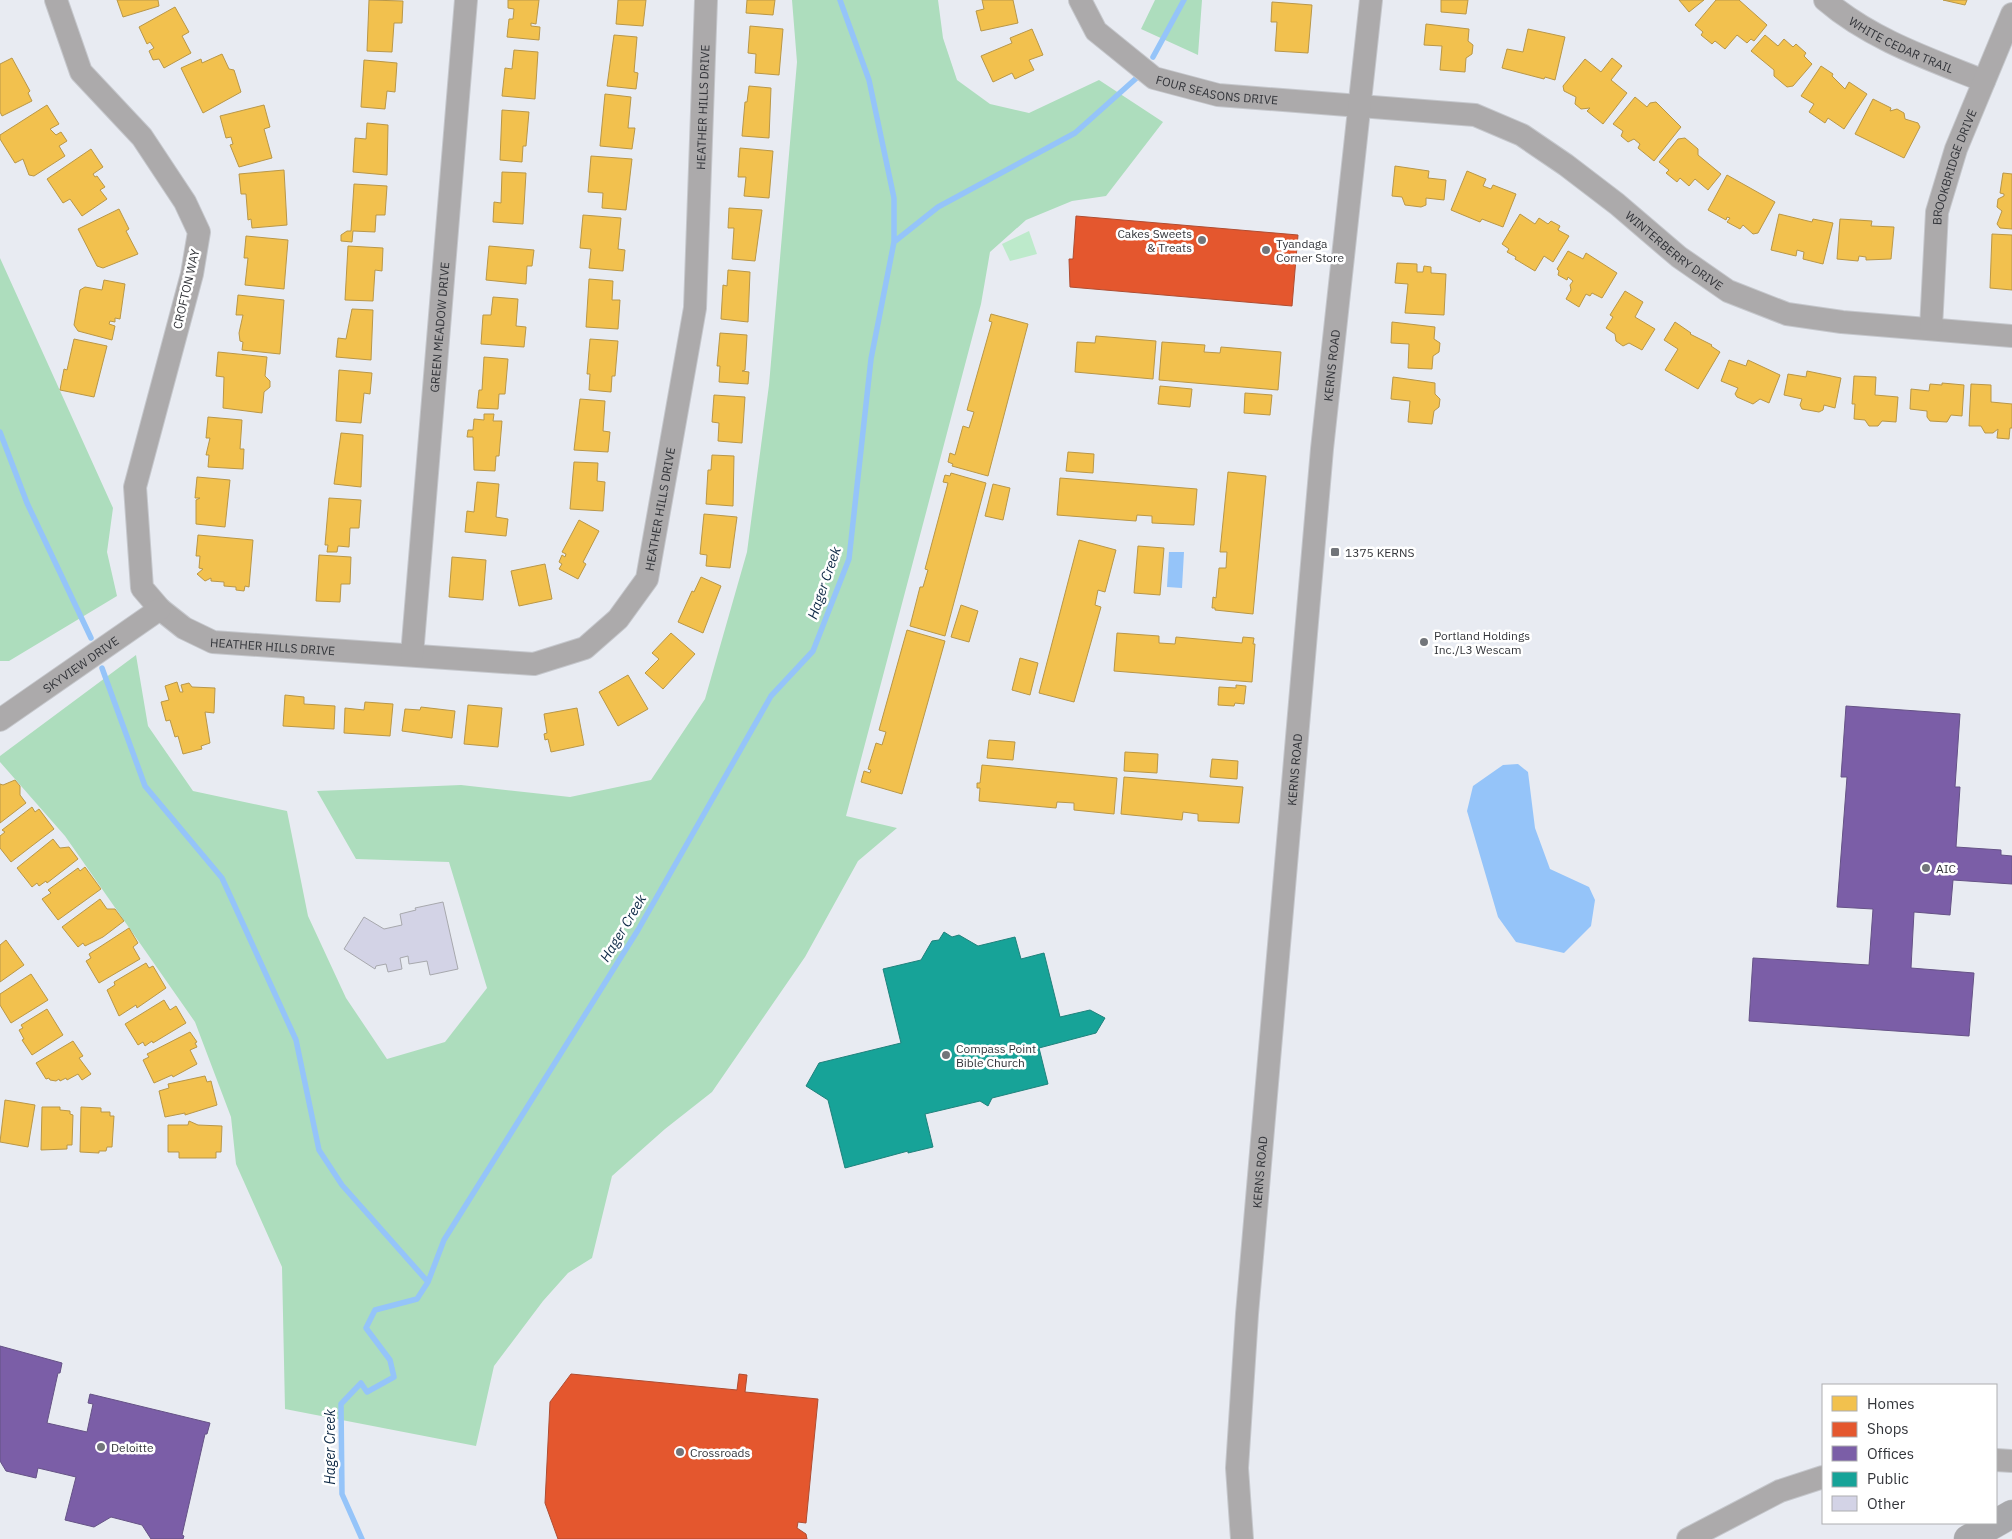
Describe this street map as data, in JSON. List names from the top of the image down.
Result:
{
  "streets": {
    "street": [
      "WHITE CEDAR TRAIL",
      "FOUR SEASONS DRIVE",
      "HEATHER HILLS DRIVE",
      "BROOKBRIDGE DRIVE",
      "WINTERBERRY DRIVE",
      "CROFTON WAY",
      "GREEN MEADOW DRIVE",
      "KERNS ROAD",
      "SKYVIEW DRIVE"
    ]
  },
  "crossings": [
    ["WHITE CEDAR TRAIL", "BROOKBRIDGE DRIVE"],
    ["FOUR SEASONS DRIVE", "WINTERBERRY DRIVE"],
    ["FOUR SEASONS DRIVE", "KERNS ROAD"],
    ["HEATHER HILLS DRIVE", "CROFTON WAY"],
    ["HEATHER HILLS DRIVE", "GREEN MEADOW DRIVE"],
    ["HEATHER HILLS DRIVE", "SKYVIEW DRIVE"],
    ["BROOKBRIDGE DRIVE", "WINTERBERRY DRIVE"],
    ["WINTERBERRY DRIVE", "KERNS ROAD"],
    ["CROFTON WAY", "SKYVIEW DRIVE"]
  ],
  "water": ["Hager Creek"],
  "places": {
    "other": [
      "Cakes Sweets & Treats",
      "Tyandaga Corner Store",
      "Portland Holdings Inc./L3 Wescam",
      "AIC",
      "Compass Point Bible Church",
      "Deloitte",
      "Crossroads"
    ],
    "transit": ["1375 KERNS"]
  },
  "legend": [
    "Homes",
    "Shops",
    "Offices",
    "Public",
    "Other"
  ]
}
